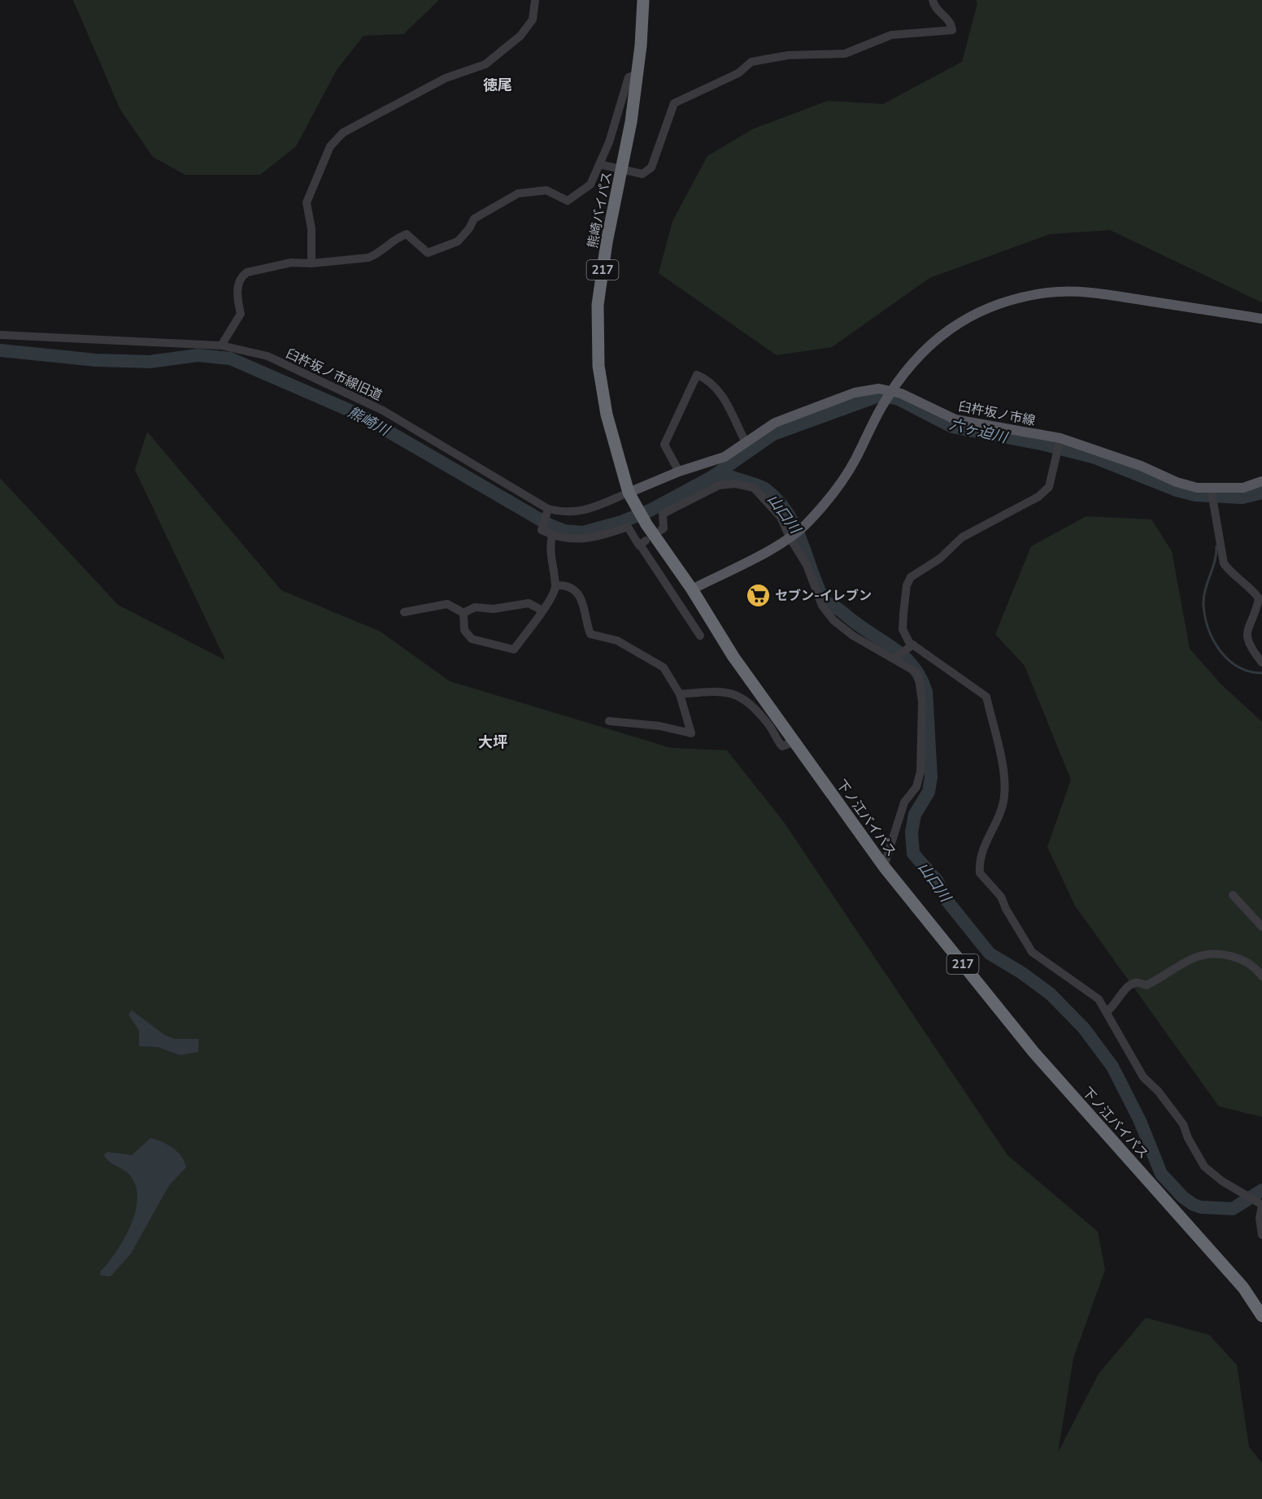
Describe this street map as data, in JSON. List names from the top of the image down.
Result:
{
  "streets": {
    "highway": ["熊崎バイパス", "217", "下ノ江バイパス"],
    "main road": ["臼杵坂ノ市線"],
    "street": ["臼杵坂ノ市線旧道"]
  },
  "crossings": [
    ["熊崎バイパス", "臼杵坂ノ市線旧道"],
    ["熊崎バイパス", "臼杵坂ノ市線"],
    ["熊崎バイパス", "下ノ江バイパス"],
    ["臼杵坂ノ市線旧道", "臼杵坂ノ市線"],
    ["臼杵坂ノ市線旧道", "下ノ江バイパス"],
    ["臼杵坂ノ市線", "下ノ江バイパス"]
  ],
  "districts": ["徳尾", "大坪"],
  "water": ["熊崎川", "六ヶ迫川", "山口川"],
  "places": {
    "supermarket": ["セブン-イレブン"]
  }
}
